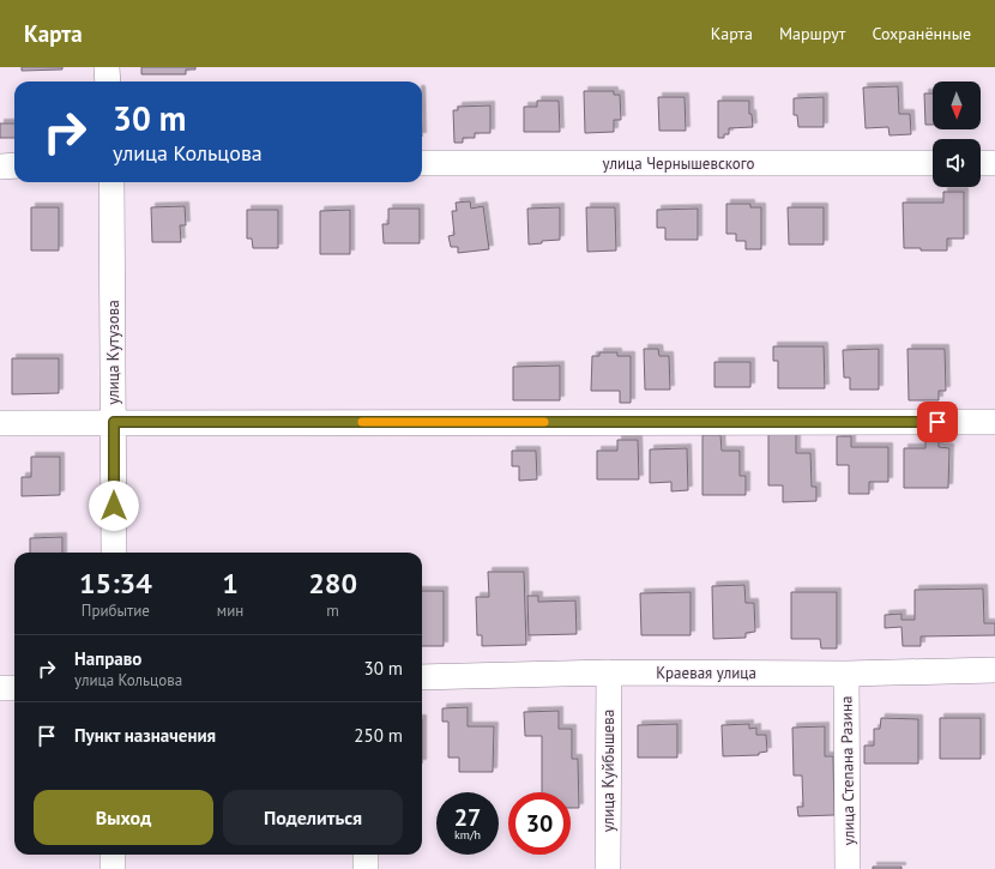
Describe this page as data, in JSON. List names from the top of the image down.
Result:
{
  "streets": {
    "street": [
      "улица Чернышевского",
      "улица Кутузова",
      "Краевая улица",
      "улица Куйбышева",
      "улица Степана Разина"
    ]
  },
  "crossings": [
    ["Краевая улица", "улица Куйбышева"],
    ["Краевая улица", "улица Степана Разина"]
  ],
  "north": "bottom",
  "page": {
    "header": "Карта",
    "nav": ["Карта", "Маршрут", "Сохранённые"],
    "turn": ["30 m", "улица Кольцова"],
    "eta": [
      "15:34",
      "Прибытие",
      "1",
      "мин",
      "280",
      "m"
    ],
    "list": [
      {
        "name": "Направо",
        "note": "улица Кольцова",
        "value": "30 m"
      },
      {
        "name": "Пункт назначения",
        "value": "250 m"
      }
    ],
    "buttons": ["Выход", "Поделиться"],
    "speed": "27 km/h",
    "limit": "30"
  }
}
